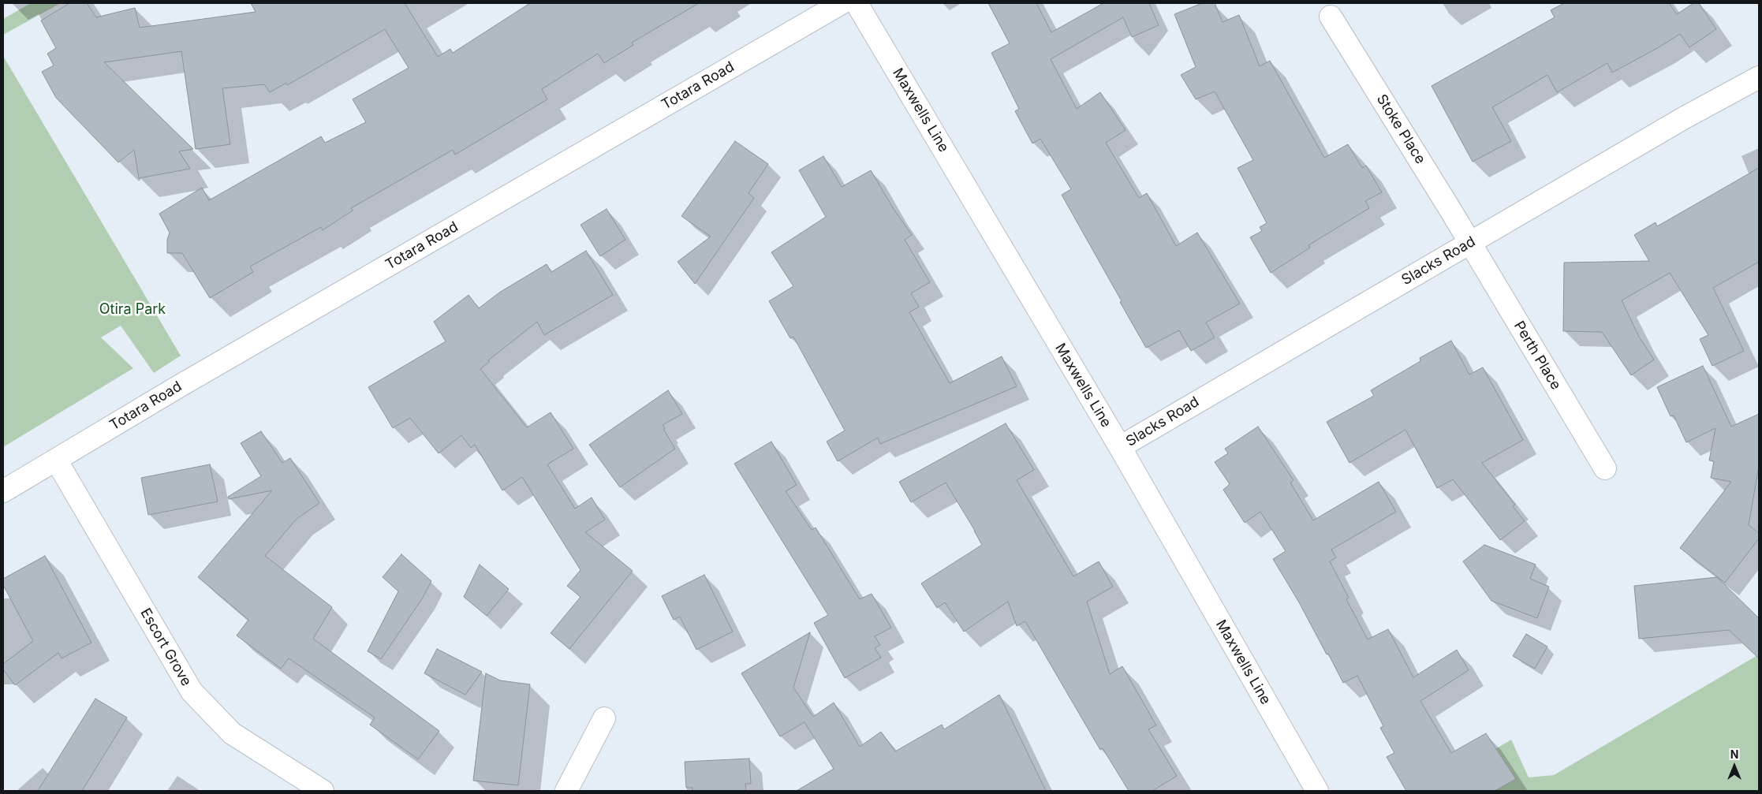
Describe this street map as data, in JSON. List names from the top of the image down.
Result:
{
  "streets": {
    "street": [
      "Totara Road",
      "Maxwells Line",
      "Stoke Place",
      "Slacks Road",
      "Perth Place",
      "Escort Grove"
    ]
  },
  "crossings": [
    ["Totara Road", "Escort Grove"],
    ["Maxwells Line", "Slacks Road"],
    ["Stoke Place", "Slacks Road"],
    ["Stoke Place", "Perth Place"],
    ["Slacks Road", "Perth Place"]
  ],
  "parks": ["Otira Park"],
  "north": "top"
}
